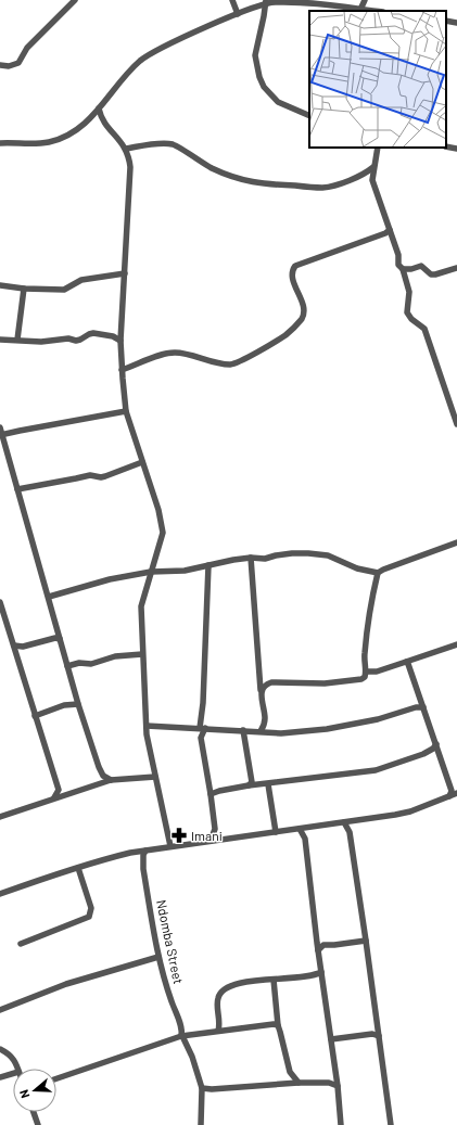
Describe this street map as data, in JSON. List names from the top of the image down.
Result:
{
  "streets": {
    "street": ["Ndomba Street"]
  },
  "places": {
    "pharmacy": ["Imani"]
  },
  "north": "left"
}
